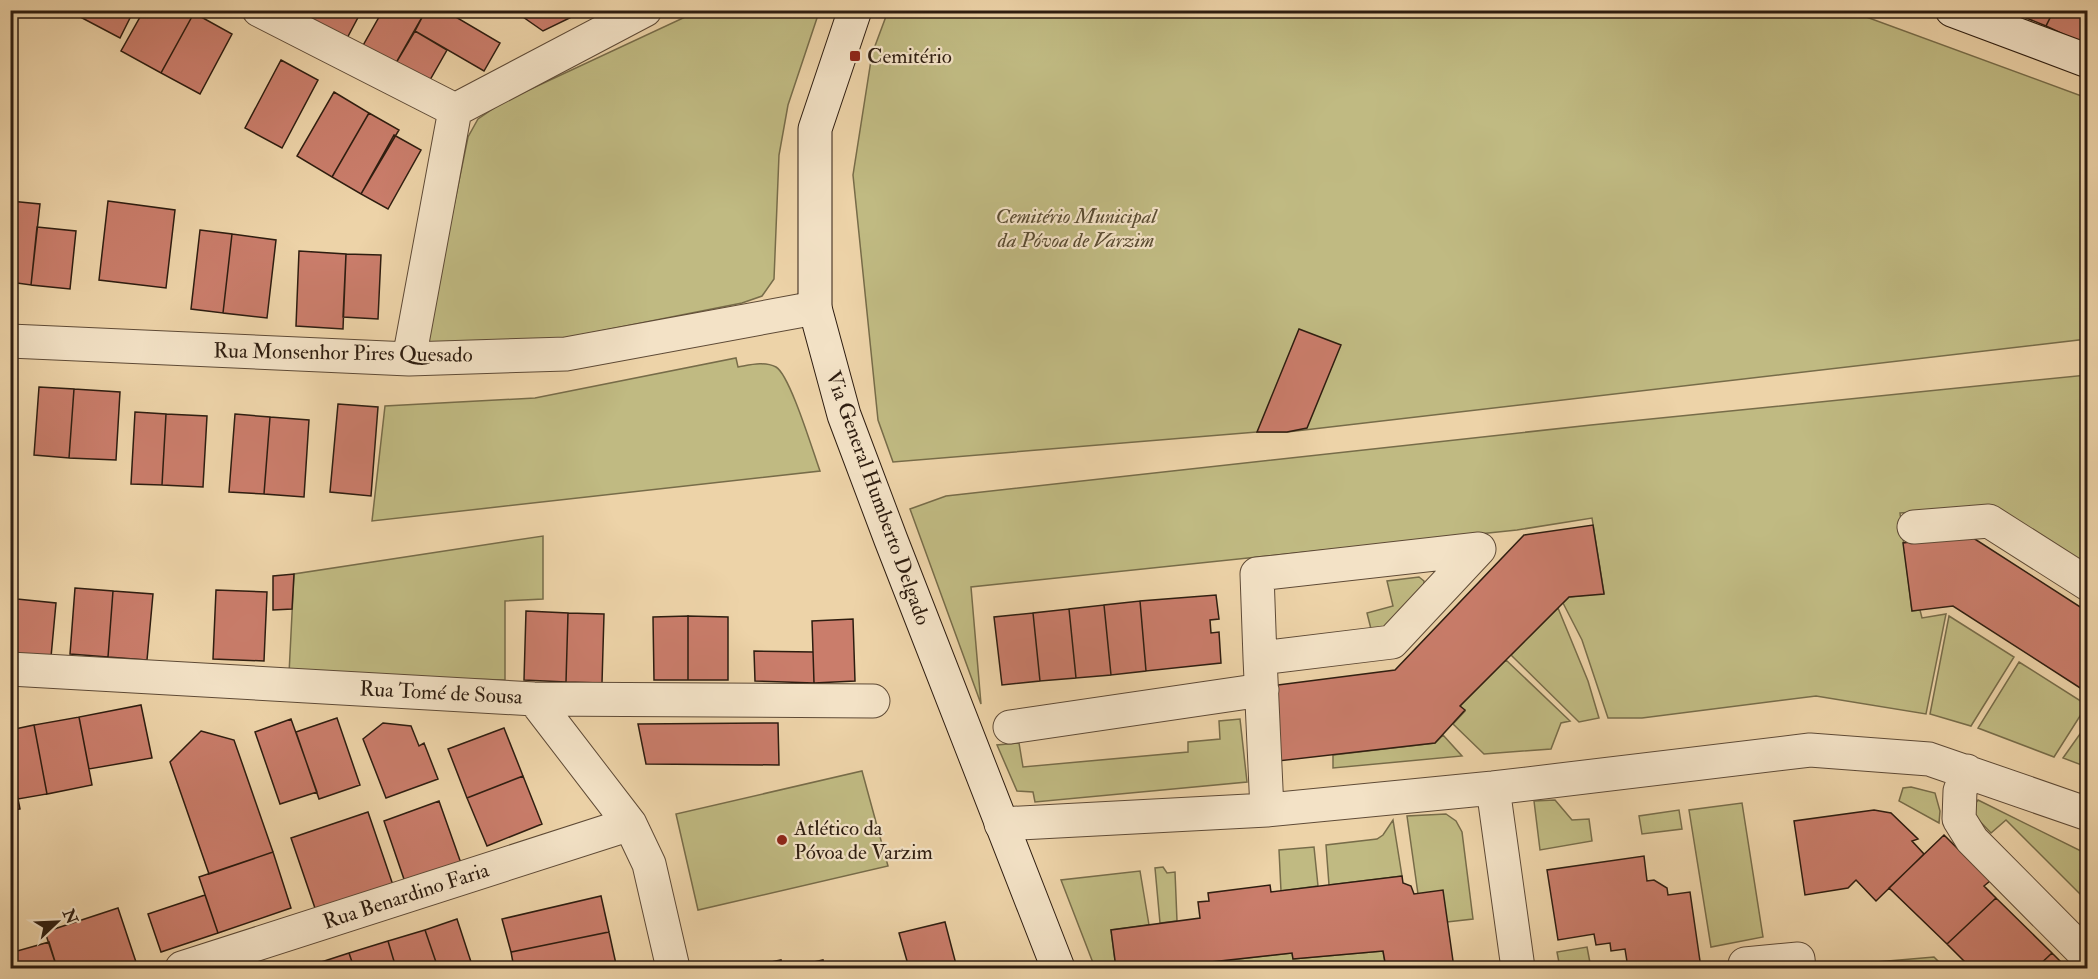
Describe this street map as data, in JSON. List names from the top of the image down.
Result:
{
  "streets": {
    "street": [
      "Rua Monsenhor Pires Quesado",
      "Via General Humberto Delgado",
      "Rua Tomé de Sousa",
      "Rua Benardino Faria"
    ]
  },
  "crossings": [
    ["Rua Monsenhor Pires Quesado", "Via General Humberto Delgado"]
  ],
  "parks": ["Cemitério Municipal da Póvoa de Varzim"],
  "places": {
    "transit": ["Cemitério"],
    "other": ["Atlético da Póvoa de Varzim"]
  },
  "north": "top right"
}
